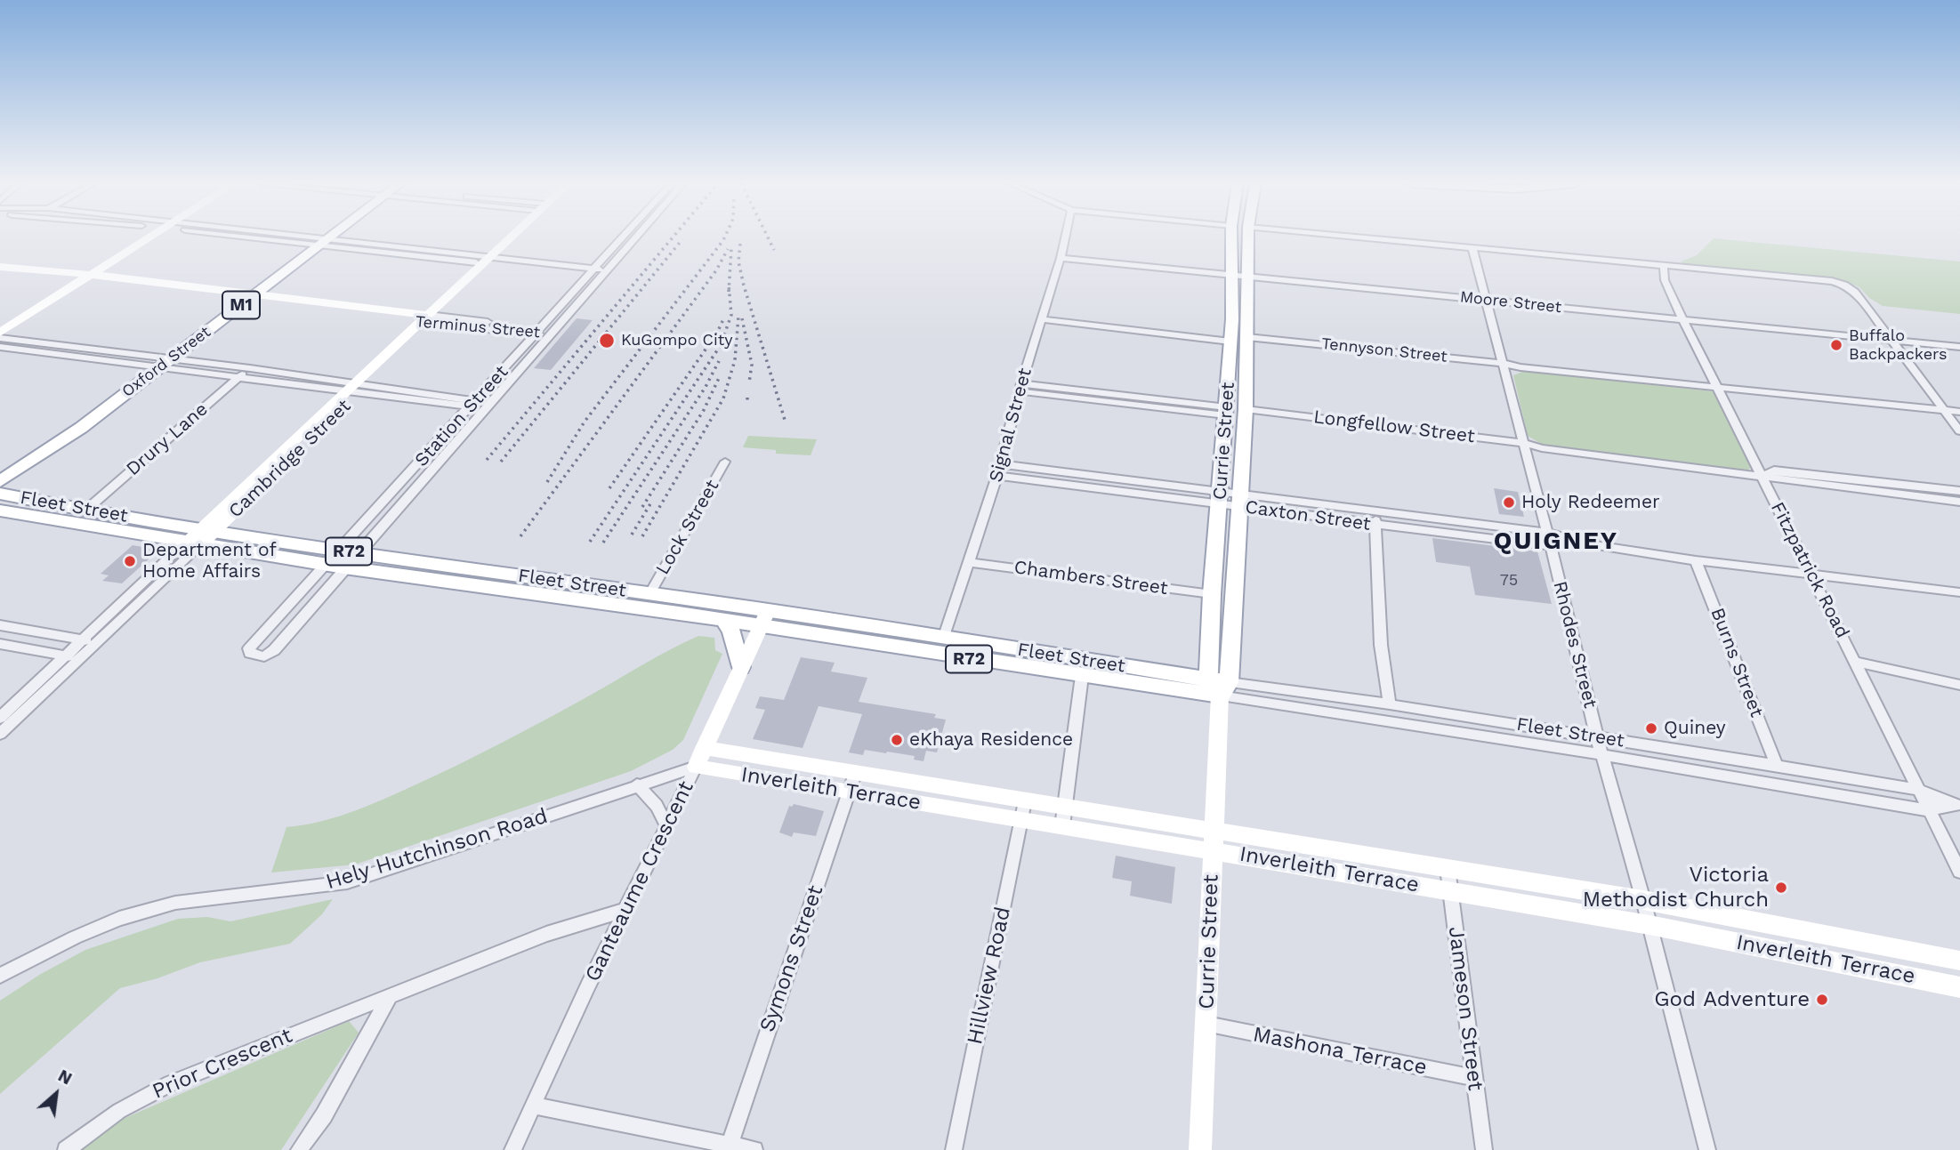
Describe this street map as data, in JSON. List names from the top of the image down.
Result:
{
  "streets": {
    "main road": [
      "M1",
      "Oxford Street",
      "Currie Street",
      "Fleet Street",
      "R72"
    ],
    "street": [
      "Moore Street",
      "Terminus Street",
      "Tennyson Street",
      "Station Street",
      "Signal Street",
      "Longfellow Street",
      "Drury Lane",
      "Cambridge Street",
      "Caxton Street",
      "Lock Street",
      "Fitzpatrick Road",
      "Chambers Street",
      "Rhodes Street",
      "Burns Street",
      "Inverleith Terrace",
      "Hely Hutchinson Road",
      "Ganteaume Crescent",
      "Symons Street",
      "Hillview Road",
      "Jameson Street",
      "Mashona Terrace",
      "Prior Crescent"
    ]
  },
  "crossings": [
    ["Moore Street", "Signal Street"],
    ["Moore Street", "Currie Street"],
    ["Moore Street", "Fitzpatrick Road"],
    ["Moore Street", "Rhodes Street"],
    ["Terminus Street", "Oxford Street"],
    ["Terminus Street", "Station Street"],
    ["Terminus Street", "Cambridge Street"],
    ["Tennyson Street", "Currie Street"],
    ["Tennyson Street", "Fitzpatrick Road"],
    ["Tennyson Street", "Rhodes Street"],
    ["Oxford Street", "Fleet Street"],
    ["Station Street", "Fleet Street"],
    ["Signal Street", "Fleet Street"],
    ["Signal Street", "Caxton Street"],
    ["Signal Street", "Chambers Street"],
    ["Longfellow Street", "Currie Street"],
    ["Longfellow Street", "Fitzpatrick Road"],
    ["Longfellow Street", "Rhodes Street"],
    ["Drury Lane", "Fleet Street"],
    ["Currie Street", "Fleet Street"],
    ["Currie Street", "Caxton Street"],
    ["Currie Street", "Chambers Street"],
    ["Currie Street", "Inverleith Terrace"],
    ["Currie Street", "Mashona Terrace"],
    ["Cambridge Street", "Fleet Street"],
    ["Fleet Street", "Lock Street"],
    ["Fleet Street", "Fitzpatrick Road"],
    ["Fleet Street", "Rhodes Street"],
    ["Fleet Street", "Burns Street"],
    ["Fleet Street", "Ganteaume Crescent"],
    ["Caxton Street", "Fitzpatrick Road"],
    ["Caxton Street", "Rhodes Street"],
    ["Caxton Street", "Burns Street"],
    ["Rhodes Street", "Inverleith Terrace"],
    ["Inverleith Terrace", "Hely Hutchinson Road"],
    ["Inverleith Terrace", "Ganteaume Crescent"],
    ["Inverleith Terrace", "Symons Street"],
    ["Inverleith Terrace", "Hillview Road"],
    ["Inverleith Terrace", "Jameson Street"],
    ["Hely Hutchinson Road", "Ganteaume Crescent"],
    ["Ganteaume Crescent", "Prior Crescent"],
    ["Jameson Street", "Mashona Terrace"]
  ],
  "districts": ["QUIGNEY"],
  "places": [
    "KuGompo City",
    "Buffalo Backpackers",
    "Holy Redeemer",
    "Department of Home Affairs",
    "Quiney",
    "eKhaya Residence",
    "Victoria Methodist Church",
    "God Adventure"
  ],
  "house_numbers": ["75"],
  "north": "top right"
}
